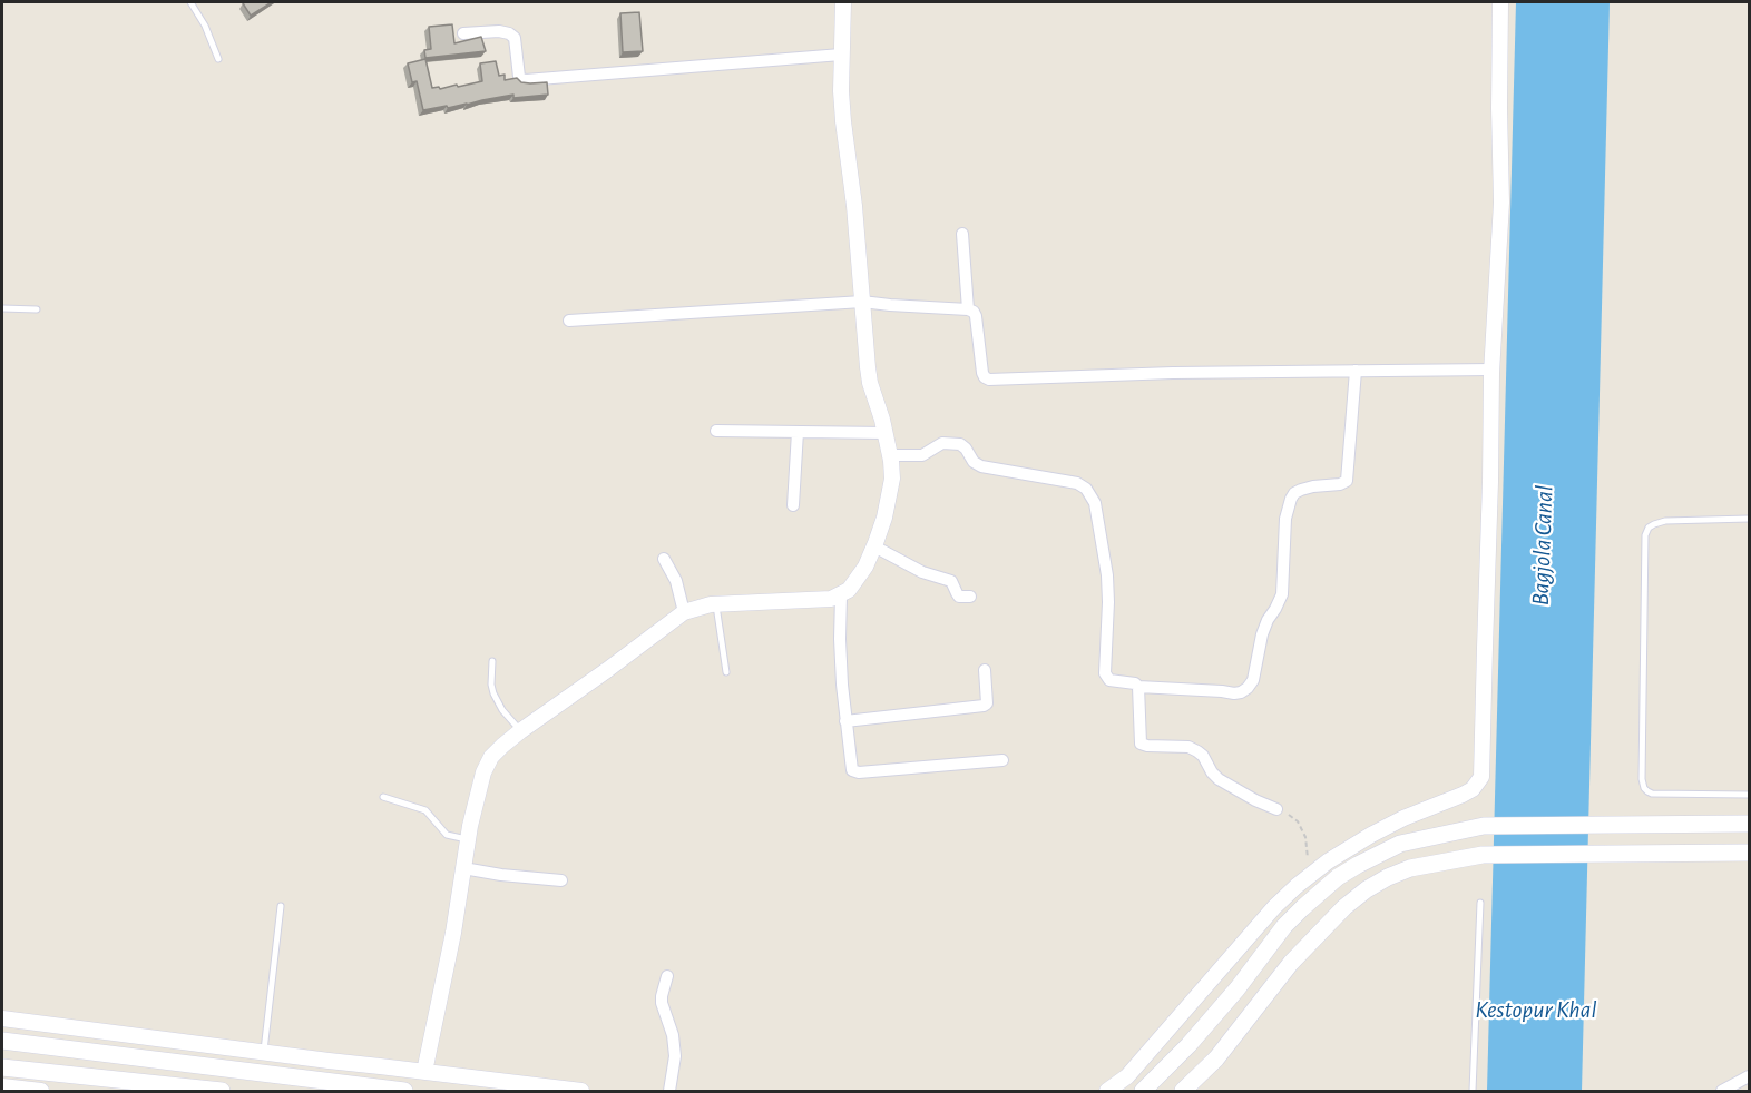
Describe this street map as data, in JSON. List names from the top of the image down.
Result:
{
  "water": ["Bagjola Canal", "Kestopur Khal"]
}
